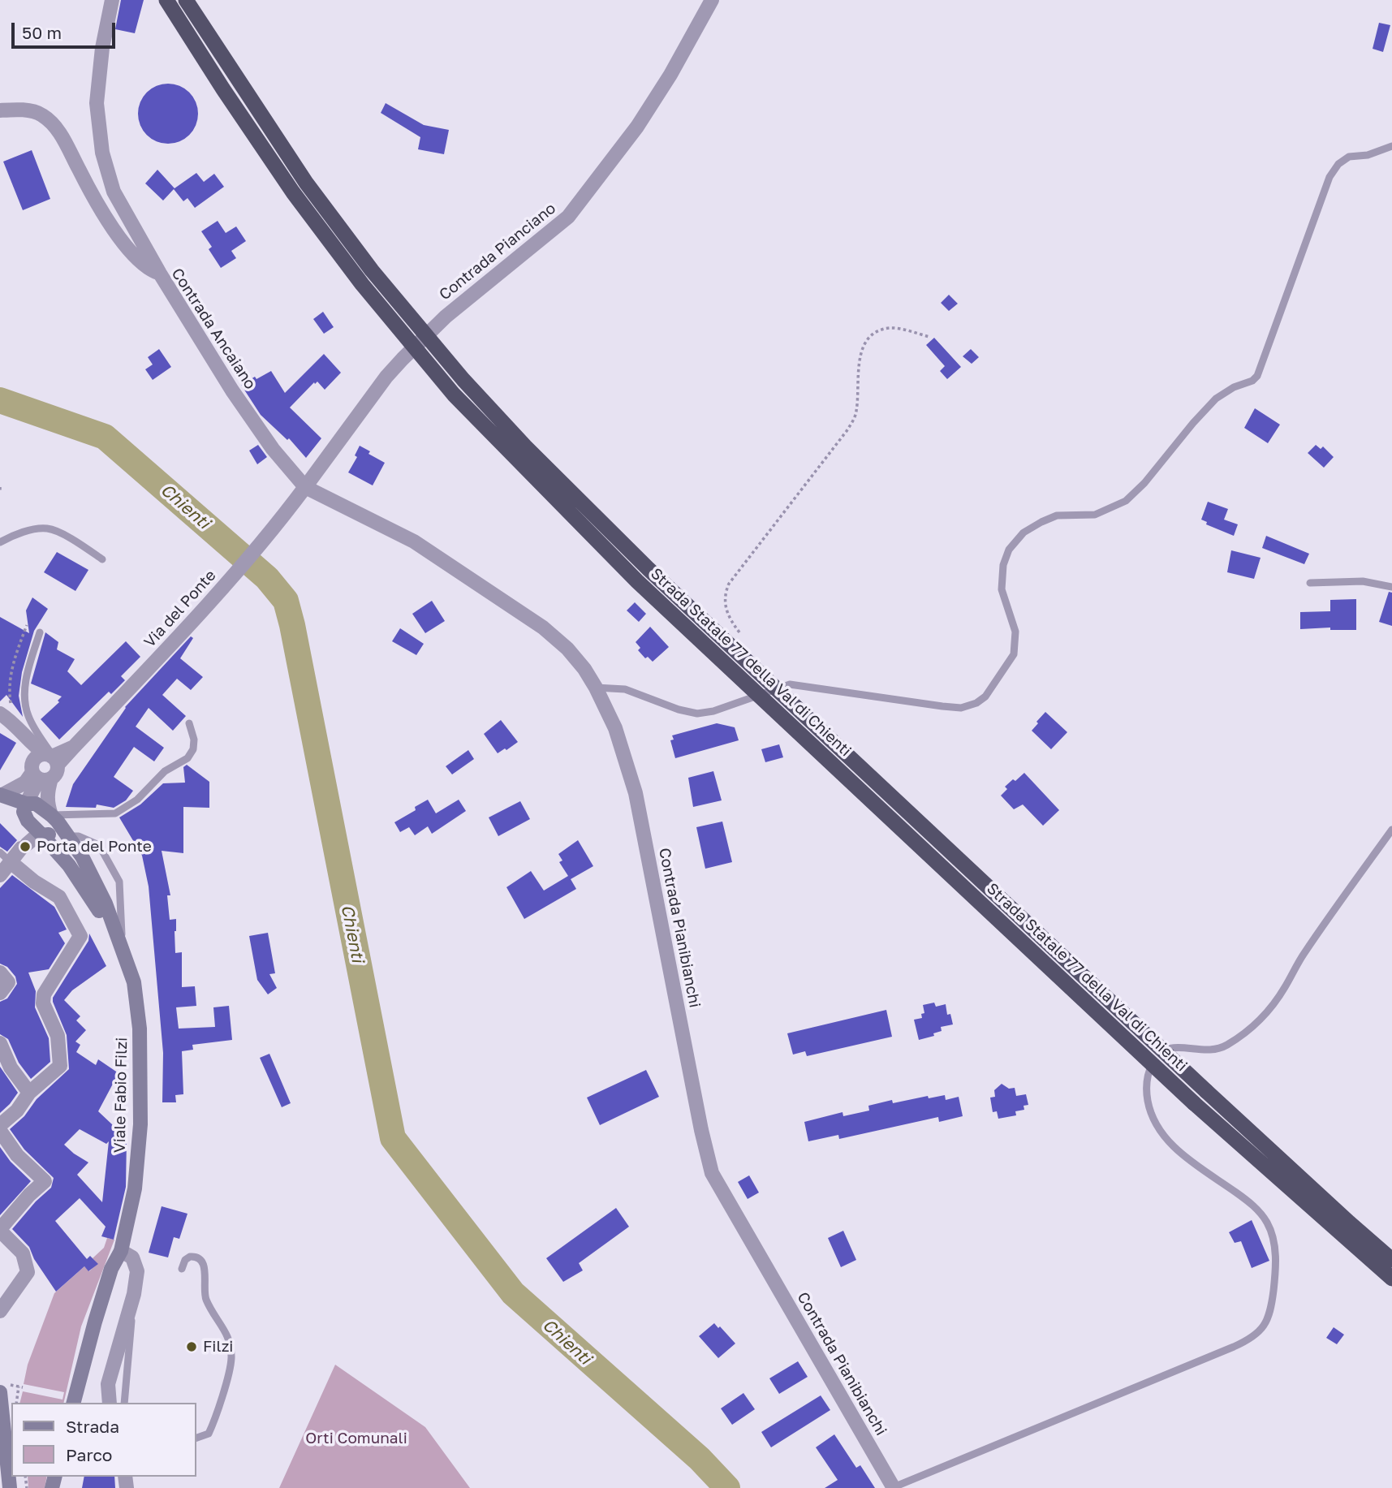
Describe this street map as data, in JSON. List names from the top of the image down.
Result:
{
  "streets": {
    "highway": ["Strada Statale 77 della Val di Chienti"],
    "main road": ["Viale Fabio Filzi"],
    "street": [
      "Contrada Pianciano",
      "Contrada Ancaiano",
      "Via del Ponte",
      "Contrada Pianibianchi"
    ]
  },
  "crossings": [
    ["Contrada Pianciano", "Contrada Ancaiano"],
    ["Contrada Pianciano", "Via del Ponte"],
    ["Contrada Pianciano", "Contrada Pianibianchi"],
    ["Contrada Ancaiano", "Via del Ponte"],
    ["Contrada Ancaiano", "Contrada Pianibianchi"],
    ["Via del Ponte", "Contrada Pianibianchi"],
    ["Via del Ponte", "Viale Fabio Filzi"]
  ],
  "water": ["Chienti"],
  "parks": ["Orti Comunali"],
  "places": ["Porta del Ponte", "Filzi"],
  "legend": ["Strada", "Parco"],
  "scale_bar": "50 m"
}
